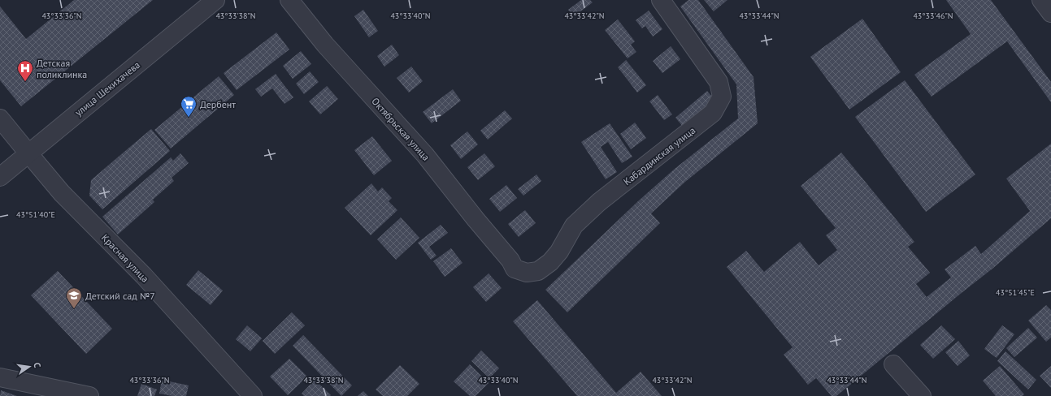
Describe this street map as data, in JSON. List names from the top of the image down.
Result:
{
  "streets": {
    "street": [
      "улица Шекихачева",
      "Октябрьская улица",
      "Кабардинская улица",
      "Красная улица"
    ]
  },
  "crossings": [
    ["улица Шекихачева", "Красная улица"],
    ["Октябрьская улица", "Кабардинская улица"]
  ],
  "places": {
    "hospital": ["Детская поликлинка"],
    "supermarket": ["Дербент"],
    "school or university": ["Детский сад №7"]
  },
  "north": "right",
  "coordinates": [
    "43°33'36\"N",
    "43°33'38\"N",
    "43°33'40\"N",
    "43°33'42\"N",
    "43°33'44\"N",
    "43°33'46\"N",
    "43°51'40\"E",
    "43°51'45\"E"
  ]
}
